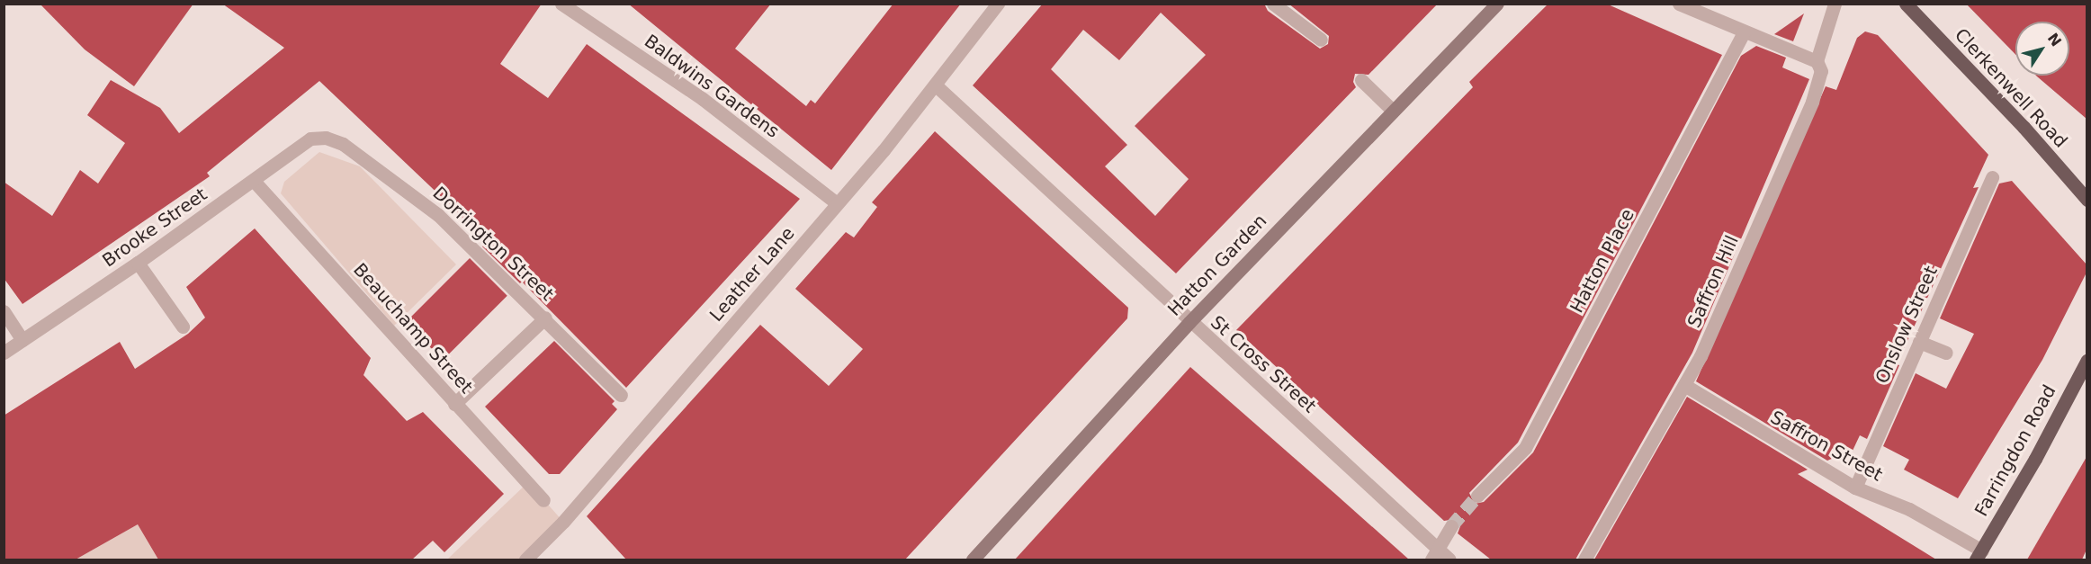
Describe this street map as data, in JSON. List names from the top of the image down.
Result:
{
  "streets": {
    "main road": ["Clerkenwell Road", "Hatton Garden", "Farringdon Road"],
    "street": [
      "Baldwins Gardens",
      "Brooke Street",
      "Dorrington Street",
      "Hatton Place",
      "Leather Lane",
      "Saffron Hill",
      "Onslow Street",
      "Beauchamp Street",
      "St Cross Street",
      "Saffron Street"
    ]
  },
  "crossings": [
    ["Baldwins Gardens", "Leather Lane"],
    ["Brooke Street", "Dorrington Street"],
    ["Brooke Street", "Beauchamp Street"],
    ["Hatton Garden", "St Cross Street"],
    ["Leather Lane", "St Cross Street"],
    ["Saffron Hill", "Saffron Street"],
    ["Onslow Street", "Saffron Street"],
    ["Saffron Street", "Farringdon Road"]
  ],
  "north": "top right"
}
